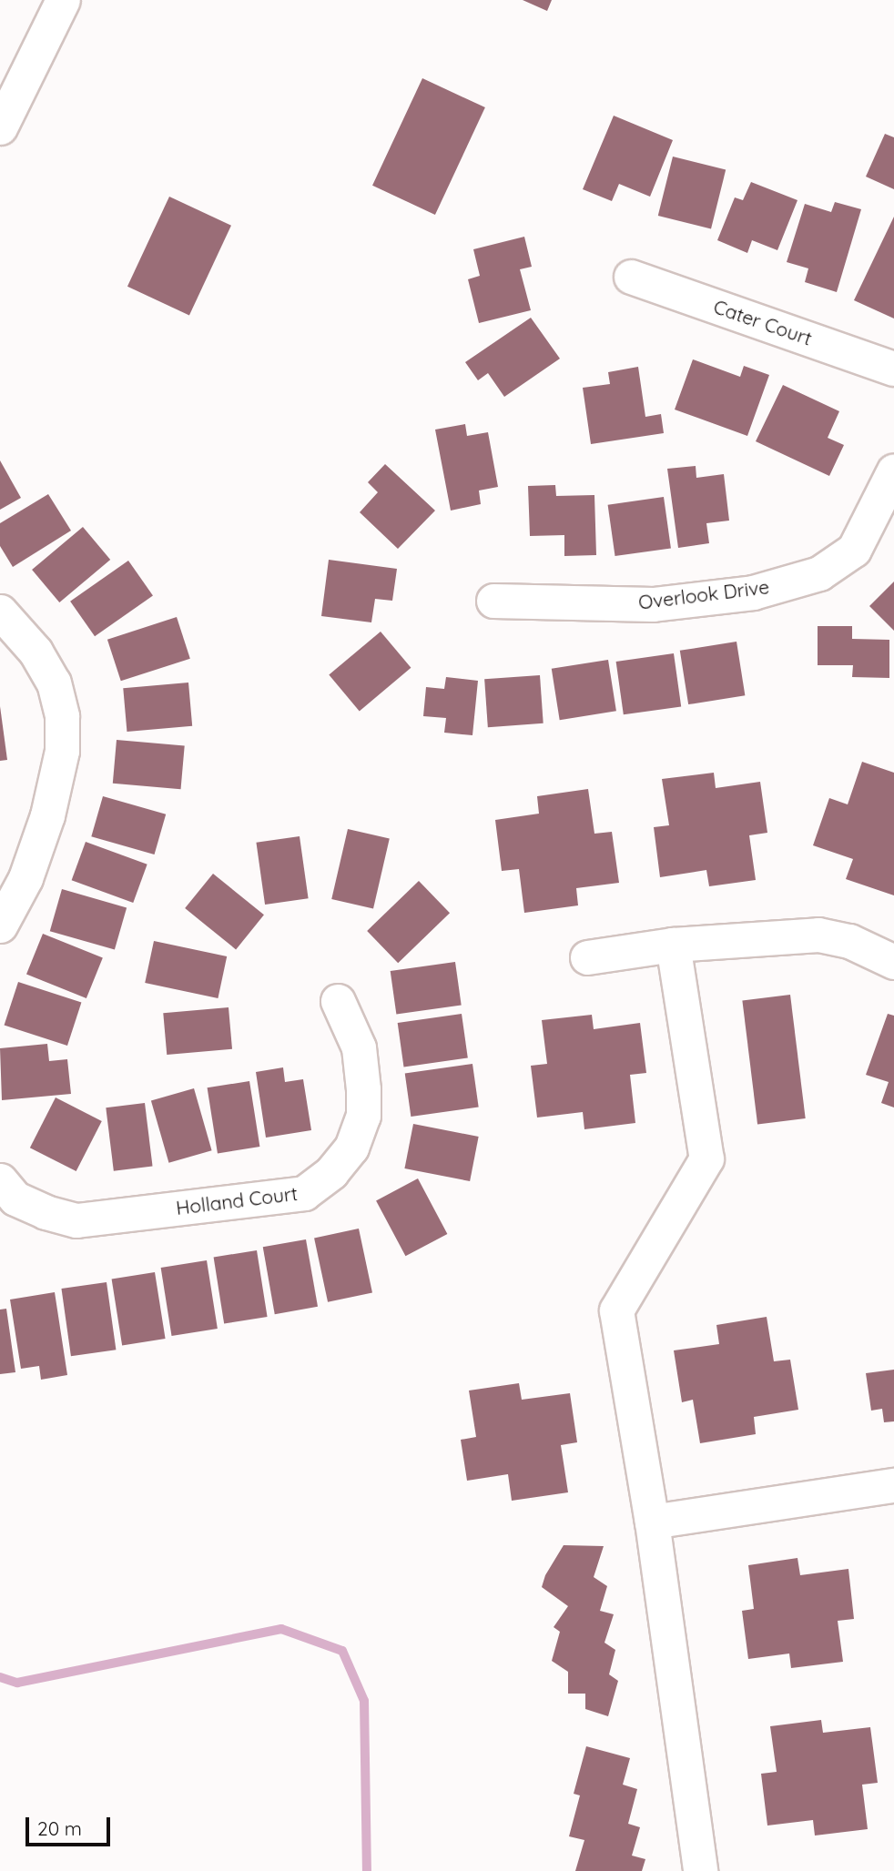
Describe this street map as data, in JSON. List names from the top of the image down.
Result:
{
  "streets": {
    "street": ["Cater Court", "Overlook Drive", "Holland Court"]
  },
  "scale_bar": "20 m"
}
